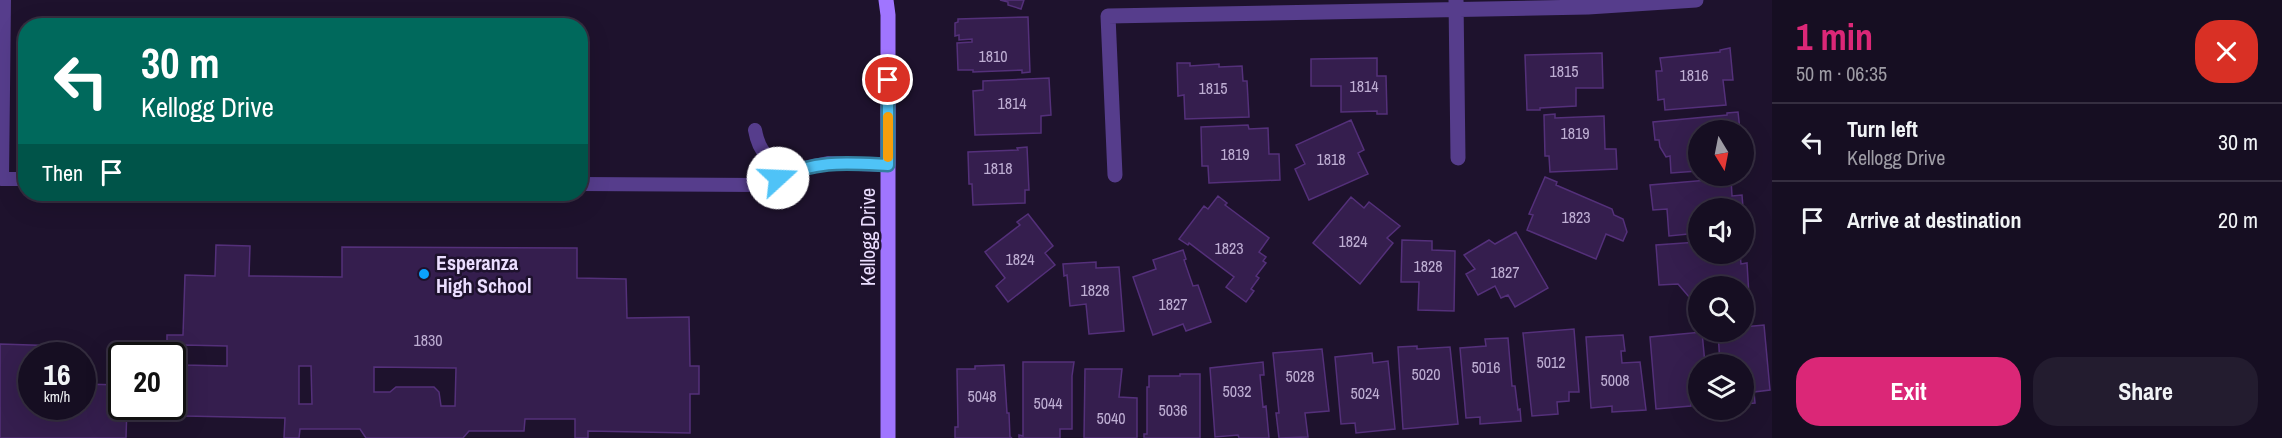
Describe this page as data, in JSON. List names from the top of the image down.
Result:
{
  "streets": {
    "main road": ["Kellogg Drive"]
  },
  "places": ["Esperanza High School"],
  "house_numbers": [
    "1810",
    "1815",
    "1816",
    "1814",
    "1815",
    "1814",
    "1819",
    "1819",
    "1818",
    "1818",
    "1823",
    "1824",
    "1823",
    "1824",
    "1828",
    "1827",
    "1828",
    "1827",
    "1830",
    "5012",
    "5016",
    "5020",
    "5028",
    "5008",
    "5032",
    "5024",
    "5048",
    "5044",
    "5036",
    "5040"
  ],
  "north": "bottom",
  "page": {
    "heading": ["1 min", "50 m · 06:35"],
    "turn": ["30 m", "Kellogg Drive"],
    "list": [
      {
        "name": "Turn left",
        "note": "Kellogg Drive",
        "value": "30 m"
      },
      {
        "name": "Arrive at destination",
        "value": "20 m"
      }
    ],
    "then": "Then",
    "speed": "16 km/h",
    "limit": "20",
    "buttons": ["Exit", "Share"]
  }
}
